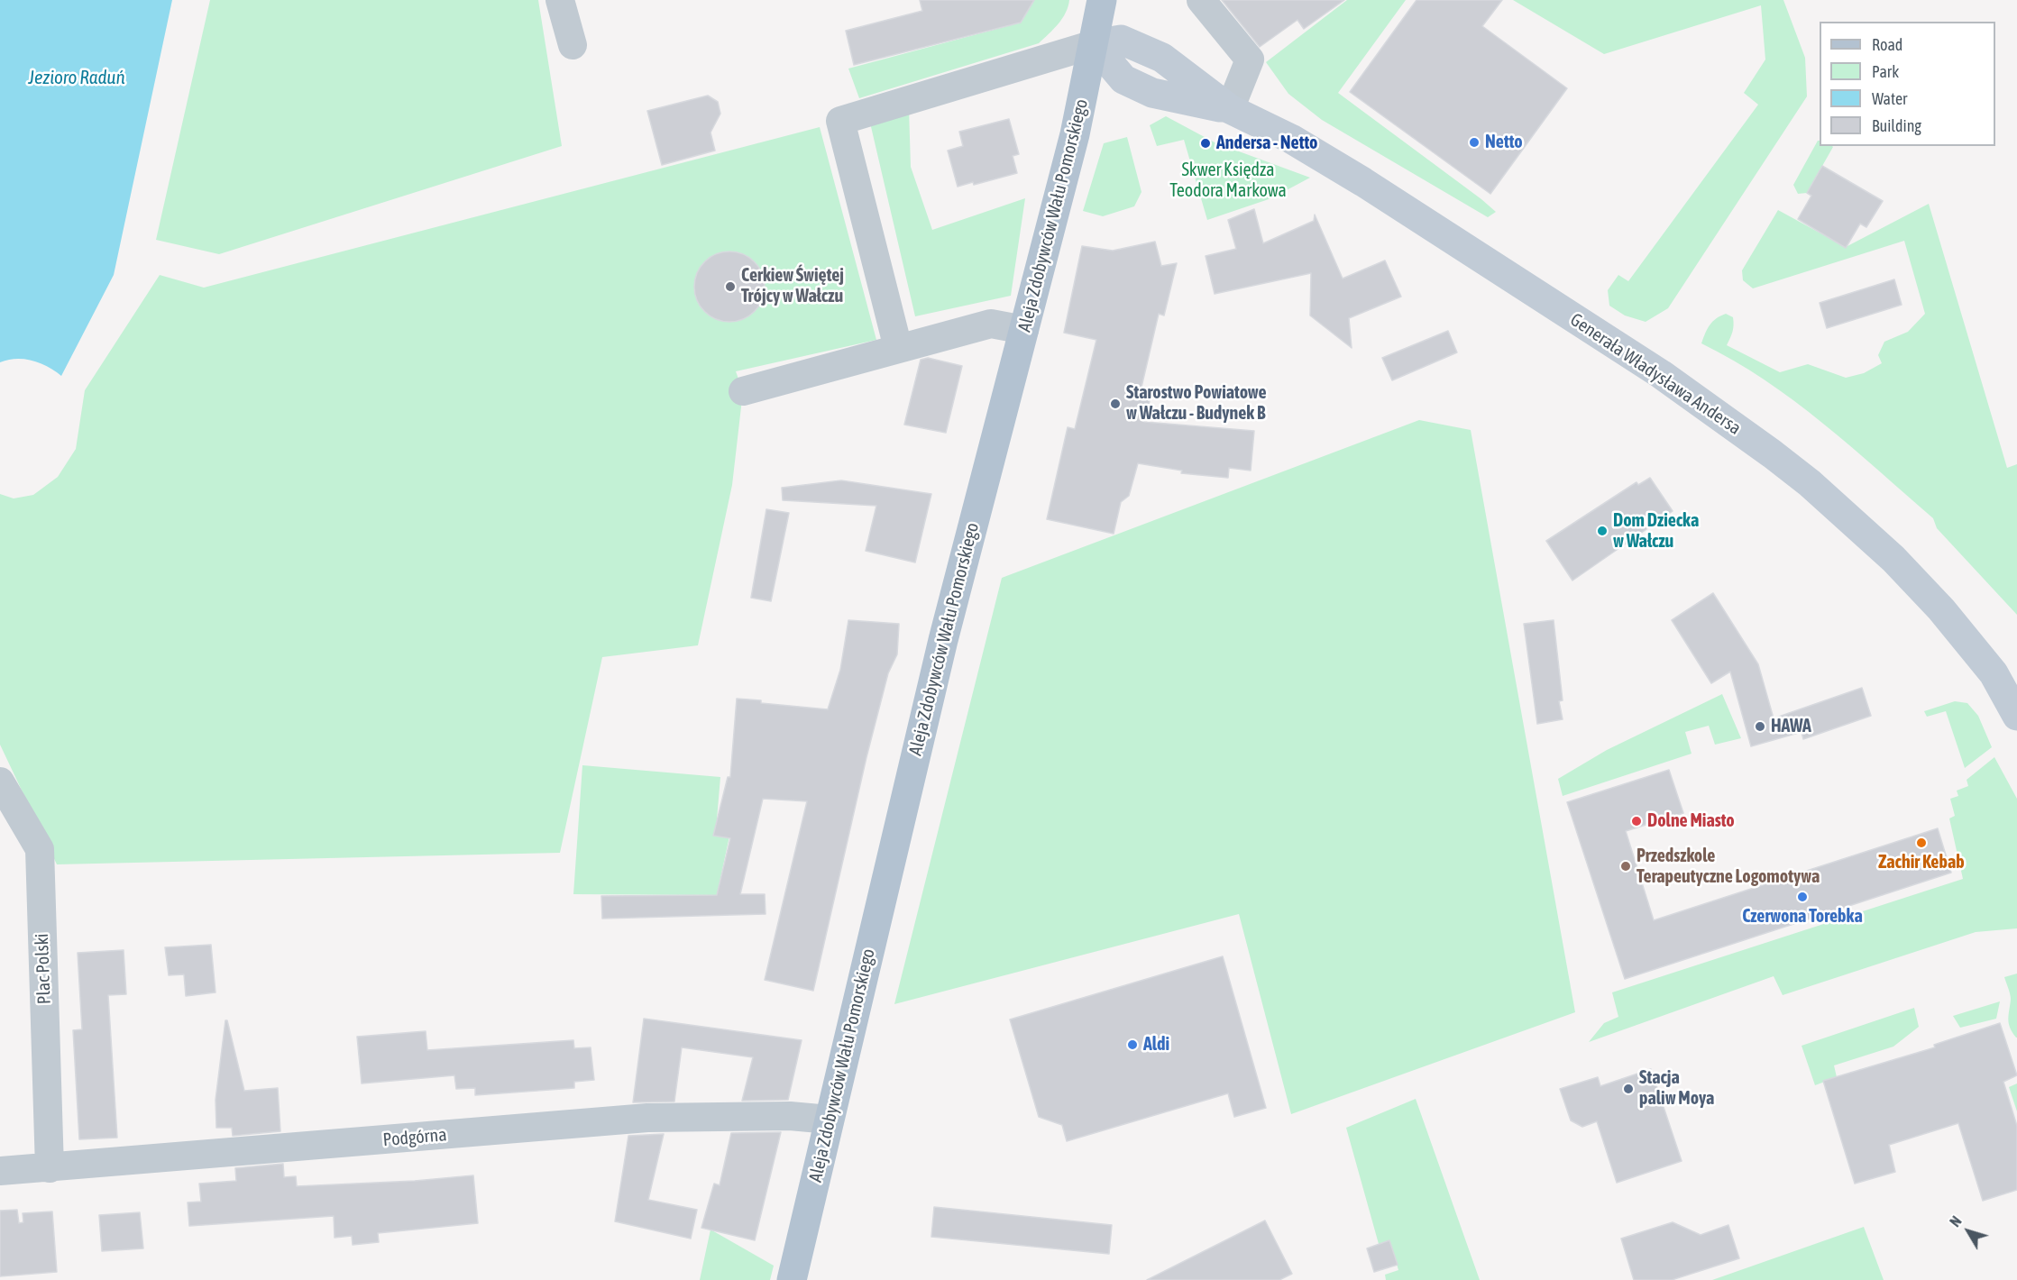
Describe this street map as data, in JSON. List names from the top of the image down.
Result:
{
  "streets": {
    "main road": ["Aleja Zdobywców Wału Pomorskiego", "Generała Władysława Andersa"],
    "street": ["Plac Polski", "Podgórna"]
  },
  "crossings": [
    ["Aleja Zdobywców Wału Pomorskiego", "Generała Władysława Andersa"],
    ["Aleja Zdobywców Wału Pomorskiego", "Podgórna"],
    ["Plac Polski", "Podgórna"]
  ],
  "water": ["Jezioro Raduń"],
  "parks": ["Skwer Księdza Teodora Markowa"],
  "places": [
    "Netto",
    "Andersa - Netto",
    "Cerkiew Świętej Trójcy w Wałczu",
    "Starostwo Powiatowe w Wałczu - Budynek B",
    "Dom Dziecka w Wałczu",
    "HAWA",
    "Dolne Miasto",
    "Zachir Kebab",
    "Przedszkole Terapeutyczne Logomotywa",
    "Czerwona Torebka",
    "Aldi",
    "Stacja paliw Moya"
  ],
  "legend": [
    "Road",
    "Park",
    "Water",
    "Building"
  ],
  "north": "top left"
}
